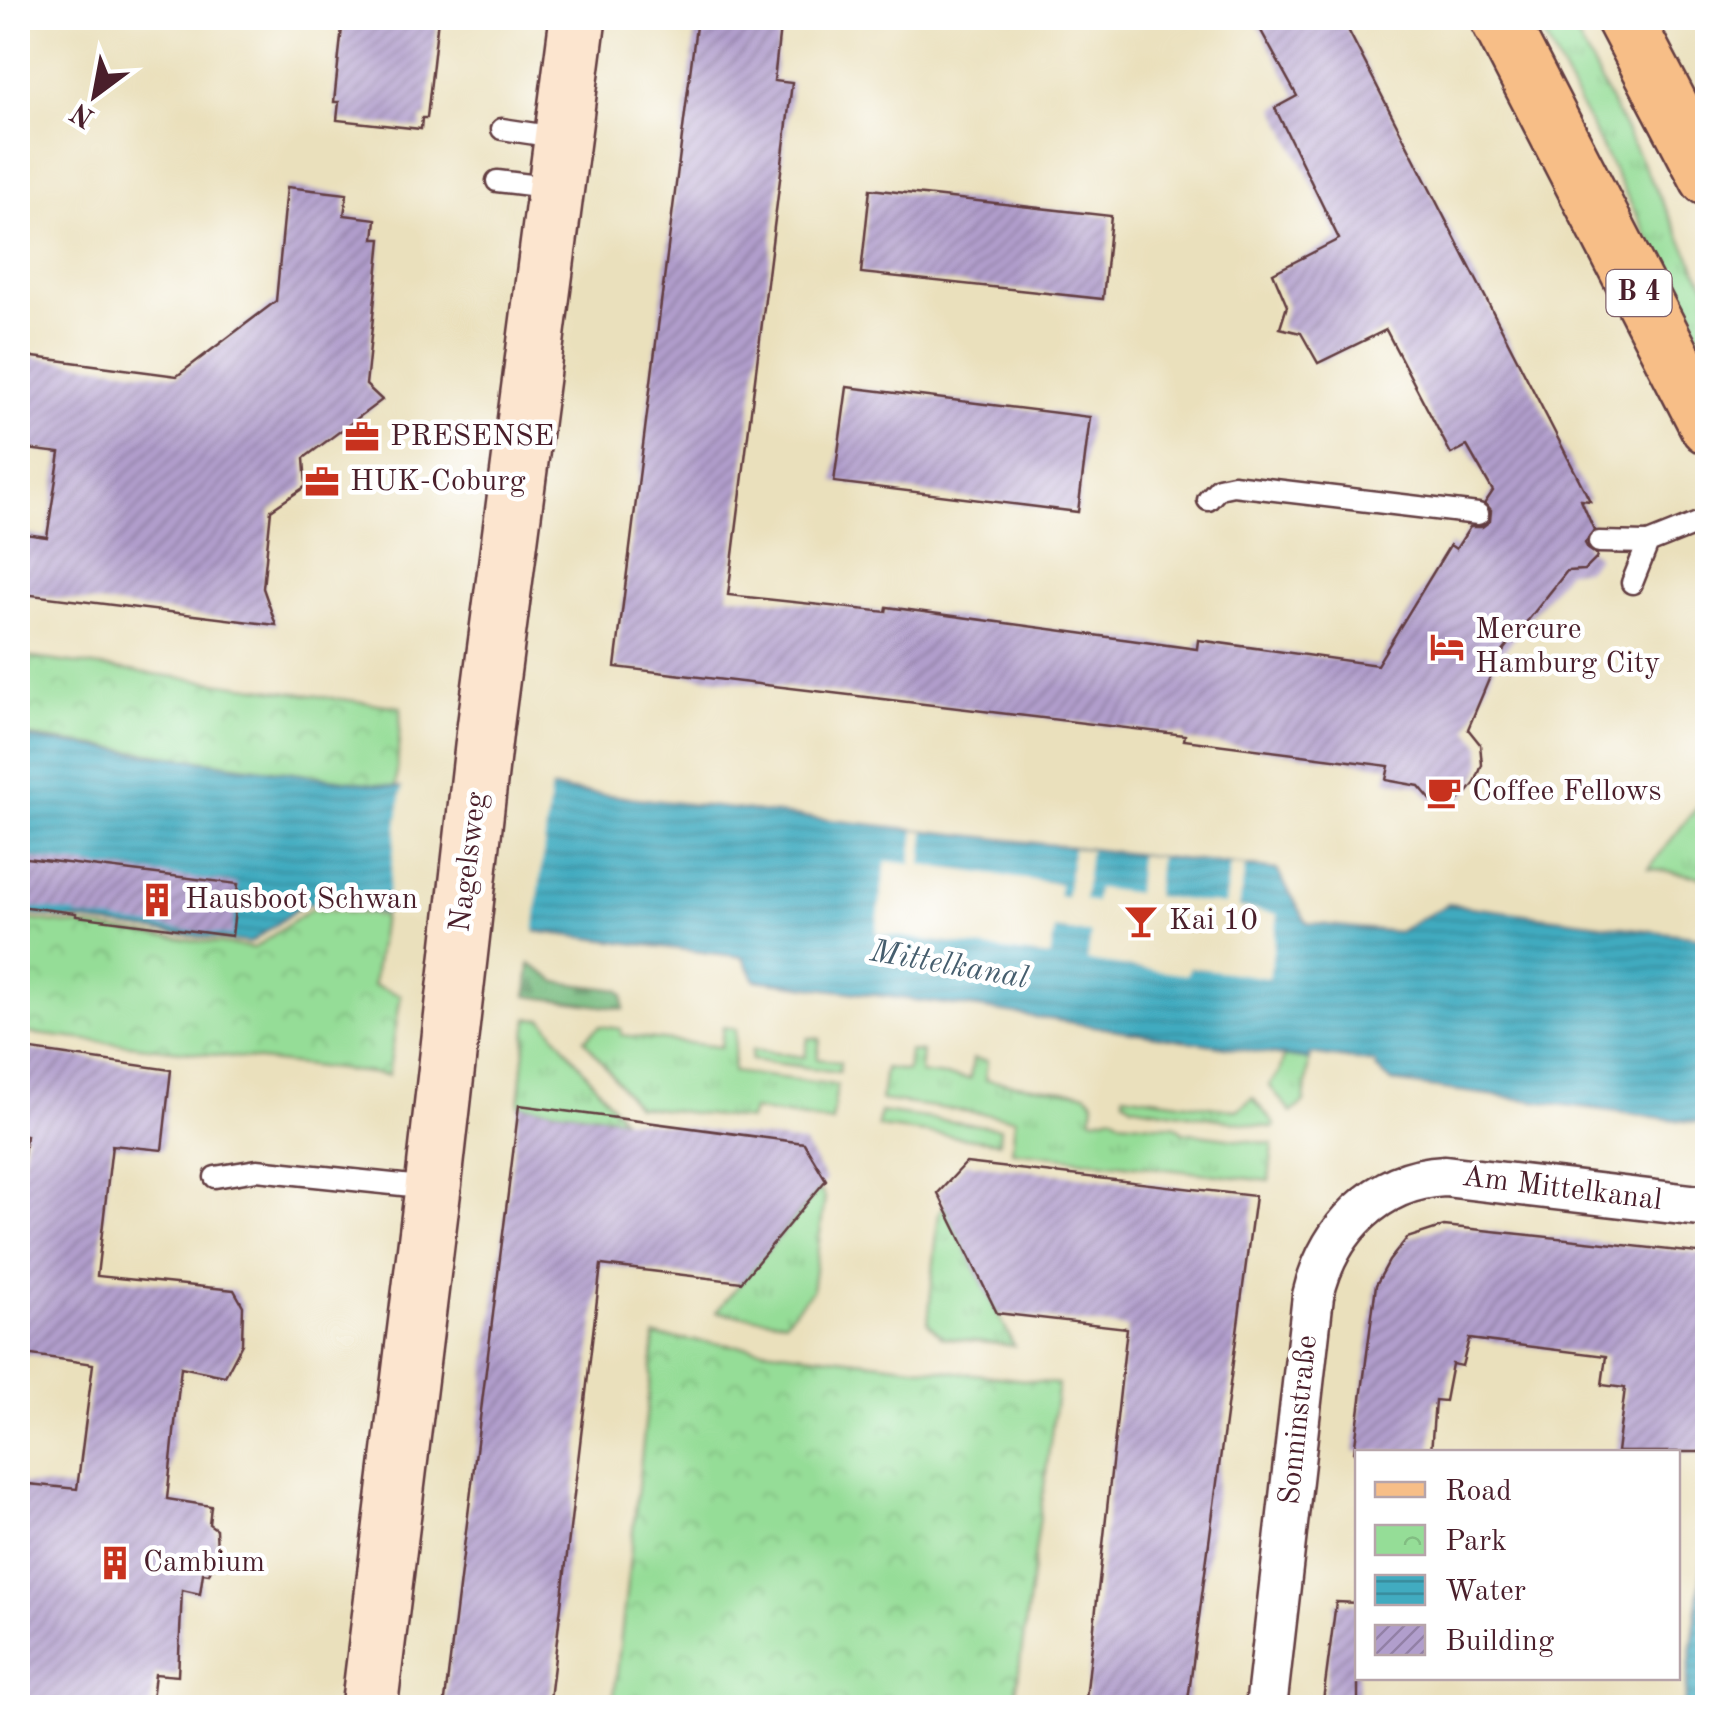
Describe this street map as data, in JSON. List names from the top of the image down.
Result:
{
  "streets": {
    "main road": ["B 4"],
    "street": ["Nagelsweg", "Am Mittelkanal", "Sonninstraße"]
  },
  "crossings": [
    ["Am Mittelkanal", "Sonninstraße"]
  ],
  "water": ["Mittelkanal"],
  "places": {
    "office": ["PRESENSE", "HUK-Coburg"],
    "hotel": ["Mercure Hamburg City"],
    "cafe": ["Coffee Fellows"],
    "building": ["Hausboot Schwan", "Cambium"],
    "bar": ["Kai 10"]
  },
  "legend": [
    "Road",
    "Park",
    "Water",
    "Building"
  ],
  "north": "bottom left"
}
